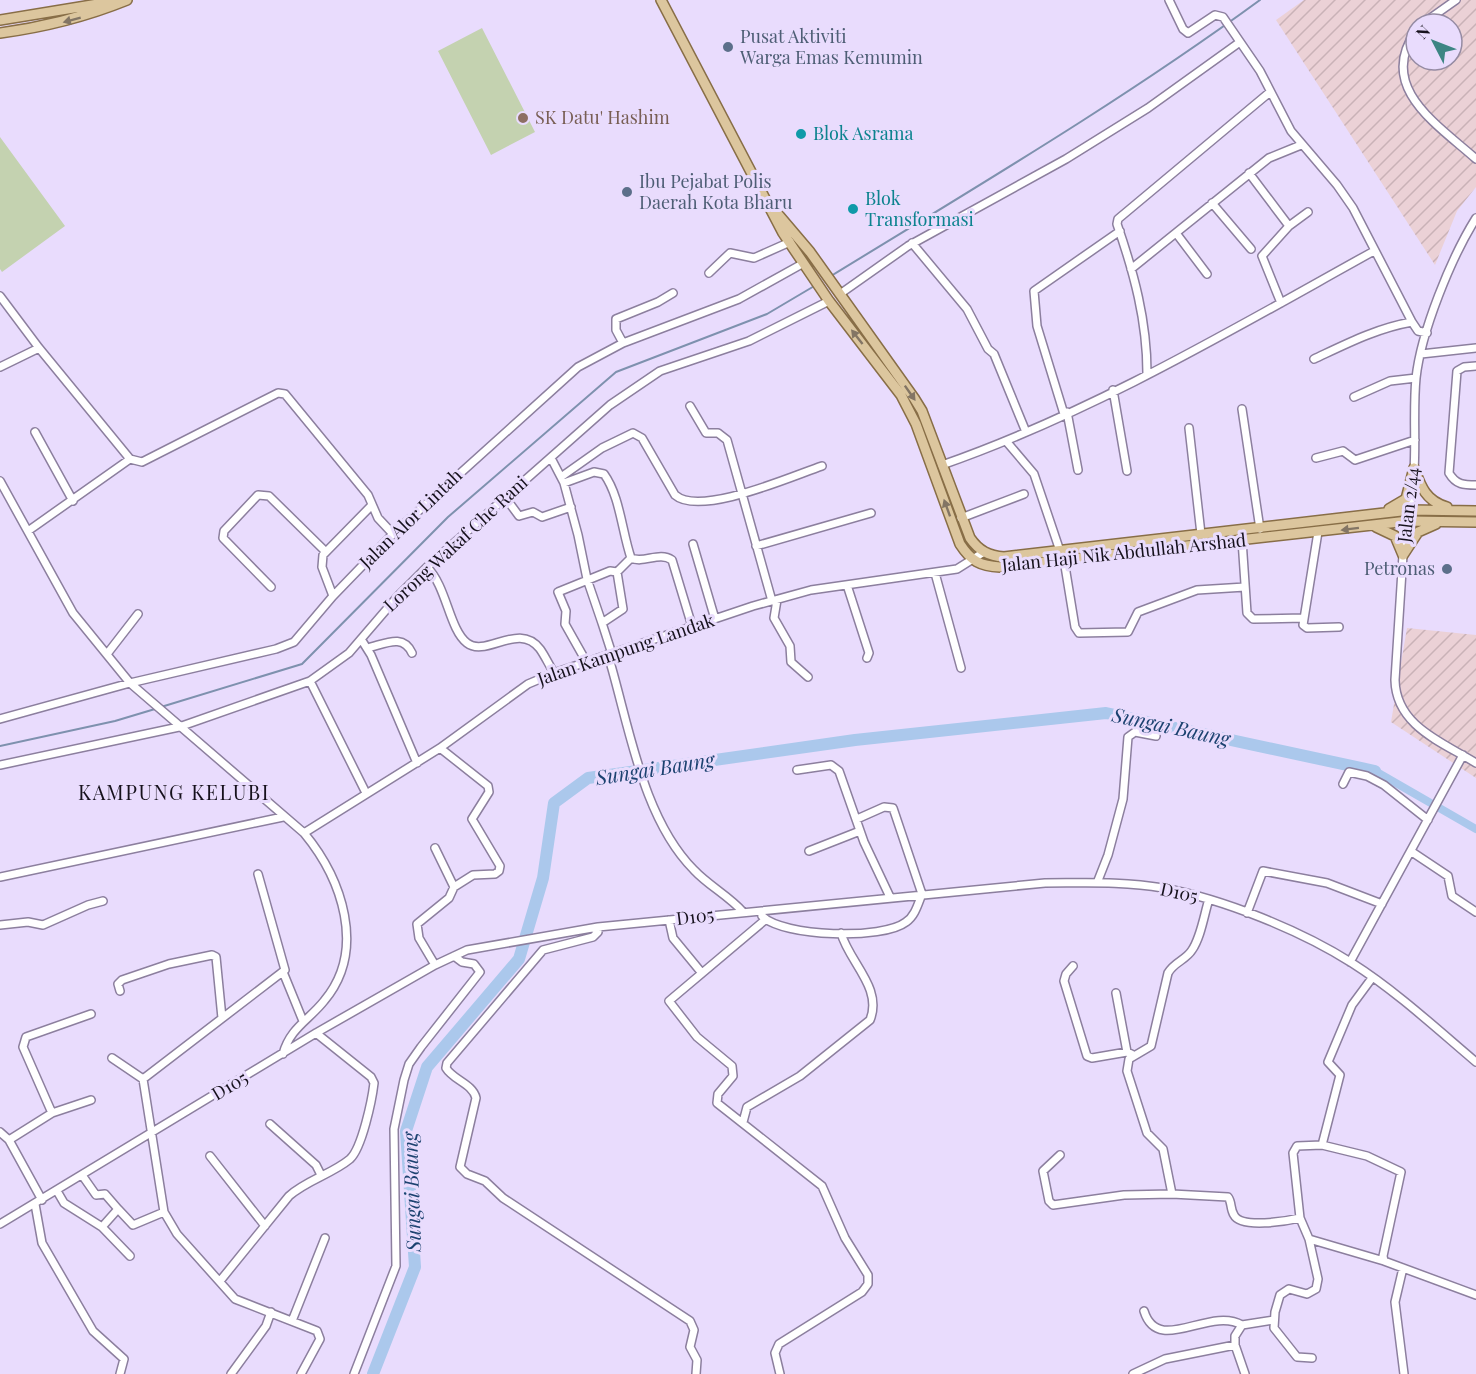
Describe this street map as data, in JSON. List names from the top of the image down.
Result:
{
  "streets": {
    "main road": ["Jalan Haji Nik Abdullah Arshad"],
    "street": [
      "Jalan 2/44",
      "Jalan Alor Lintah",
      "Lorong Wakaf Che Rani",
      "Jalan Kampung Landak",
      "D105"
    ]
  },
  "crossings": [
    ["Jalan 2/44", "Jalan Haji Nik Abdullah Arshad"],
    ["Jalan Alor Lintah", "Jalan Haji Nik Abdullah Arshad"],
    ["Lorong Wakaf Che Rani", "Jalan Haji Nik Abdullah Arshad"],
    ["Jalan Haji Nik Abdullah Arshad", "Jalan Kampung Landak"]
  ],
  "districts": ["KAMPUNG KELUBI"],
  "water": ["Sungai Baung"],
  "places": [
    "Pusat Aktiviti Warga Emas Kemumin",
    "SK Datu' Hashim",
    "Blok Asrama",
    "Ibu Pejabat Polis Daerah Kota Bharu",
    "Blok Transformasi",
    "Petronas"
  ],
  "north": "top left"
}
